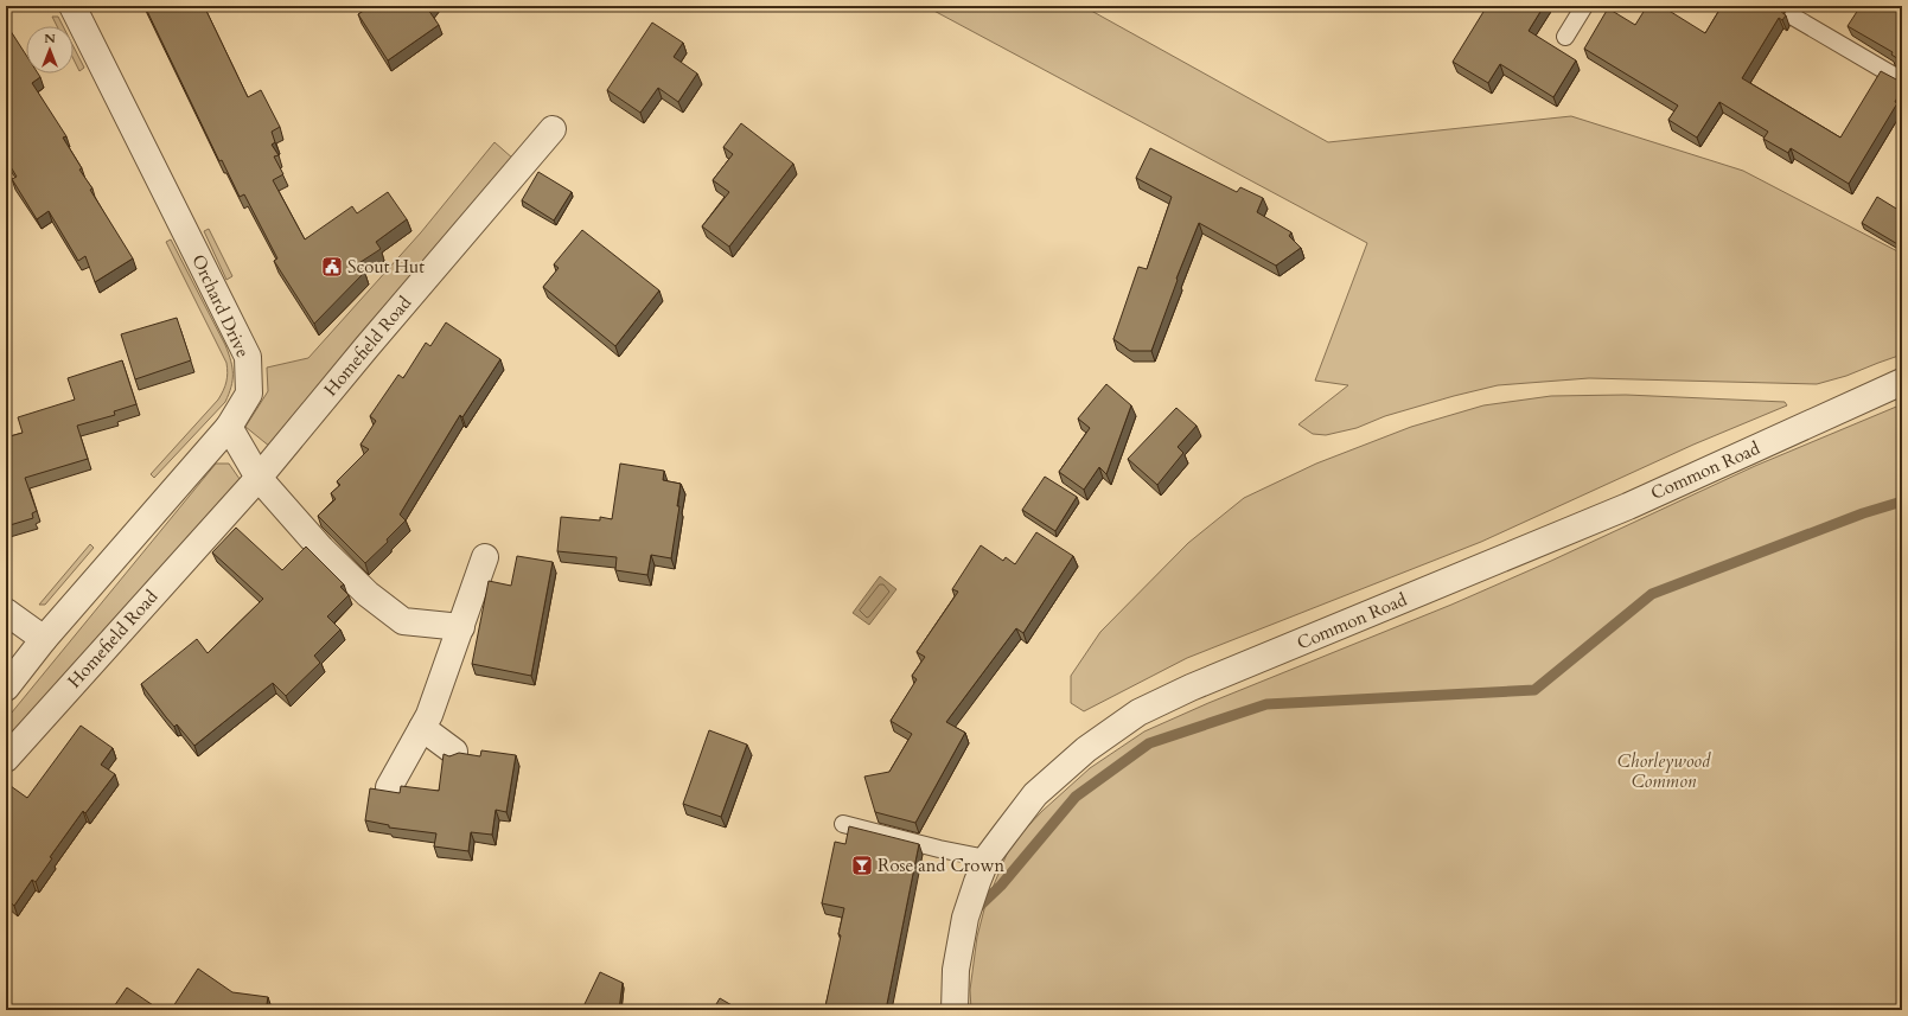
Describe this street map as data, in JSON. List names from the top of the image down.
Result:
{
  "streets": {
    "street": ["Orchard Drive", "Homefield Road", "Common Road"]
  },
  "parks": ["Chorleywood Common"],
  "places": {
    "public building": ["Scout Hut"],
    "bar": ["Rose and Crown"]
  },
  "north": "top"
}
